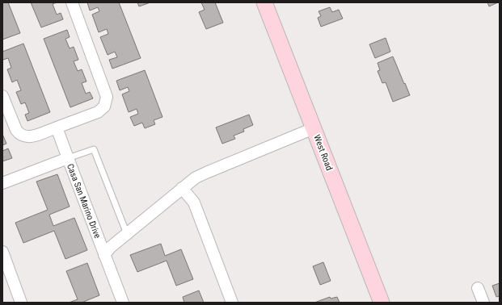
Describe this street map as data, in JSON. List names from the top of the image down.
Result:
{
  "streets": {
    "street": ["West Road", "Casa San Marino Drive"]
  }
}
